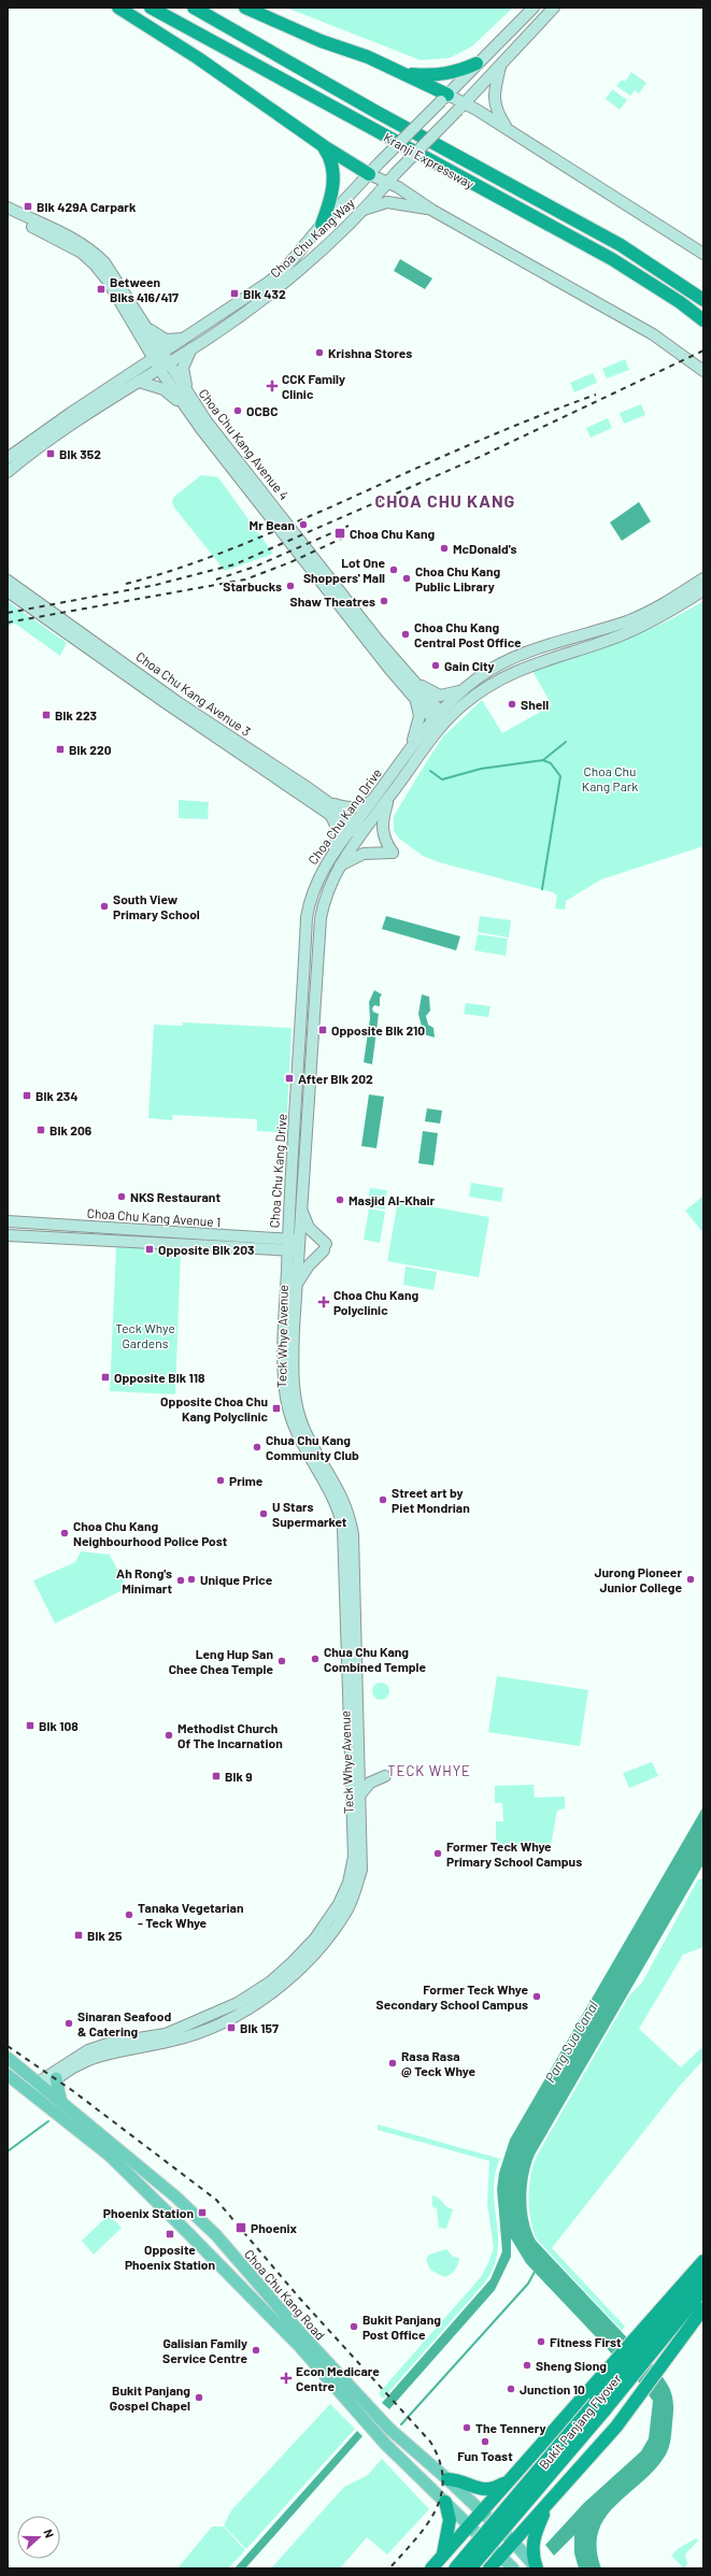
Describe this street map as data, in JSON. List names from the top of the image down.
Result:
{
  "streets": {
    "highway": ["Kranji Expressway", "Bukit Panjang Flyover"],
    "main road": [
      "Choa Chu Kang Way",
      "Choa Chu Kang Avenue 4",
      "Choa Chu Kang Avenue 3",
      "Choa Chu Kang Drive",
      "Choa Chu Kang Avenue 1",
      "Teck Whye Avenue",
      "Choa Chu Kang Road"
    ]
  },
  "crossings": [
    ["Choa Chu Kang Way", "Choa Chu Kang Avenue 4"],
    ["Choa Chu Kang Avenue 4", "Choa Chu Kang Drive"],
    ["Choa Chu Kang Avenue 3", "Choa Chu Kang Drive"],
    ["Choa Chu Kang Drive", "Choa Chu Kang Avenue 1"],
    ["Choa Chu Kang Drive", "Teck Whye Avenue"],
    ["Choa Chu Kang Avenue 1", "Teck Whye Avenue"],
    ["Teck Whye Avenue", "Choa Chu Kang Road"]
  ],
  "districts": ["CHOA CHU KANG", "TECK WHYE"],
  "water": ["Pang Sua Canal"],
  "parks": ["Choa Chu Kang Park", "Teck Whye Gardens"],
  "places": {
    "transit": [
      "Blk 429A Carpark",
      "Between Blks 416/417",
      "Blk 432",
      "Blk 352",
      "Choa Chu Kang",
      "Blk 223",
      "Blk 220",
      "Opposite Blk 210",
      "After Blk 202",
      "Blk 234",
      "Blk 206",
      "Opposite Blk 203",
      "Opposite Blk 118",
      "Opposite Choa Chu Kang Polyclinic",
      "Blk 108",
      "Blk 9",
      "Blk 25",
      "Blk 157",
      "Phoenix Station",
      "Phoenix",
      "Opposite Phoenix Station"
    ],
    "other": [
      "Krishna Stores",
      "OCBC",
      "Mr Bean",
      "McDonald's",
      "Lot One Shoppers' Mall",
      "Choa Chu Kang Public Library",
      "Starbucks",
      "Shaw Theatres",
      "Choa Chu Kang Central Post Office",
      "Gain City",
      "Shell",
      "South View Primary School",
      "NKS Restaurant",
      "Masjid Al-Khair",
      "Chua Chu Kang Community Club",
      "Prime",
      "Street art by Piet Mondrian",
      "U Stars Supermarket",
      "Choa Chu Kang Neighbourhood Police Post",
      "Unique Price",
      "Jurong Pioneer Junior College",
      "Ah Rong's Minimart",
      "Chua Chu Kang Combined Temple",
      "Leng Hup San Chee Chea Temple",
      "Methodist Church Of The Incarnation",
      "Former Teck Whye Primary School Campus",
      "Tanaka Vegetarian - Teck Whye",
      "Former Teck Whye Secondary School Campus",
      "Sinaran Seafood & Catering",
      "Rasa Rasa @ Teck Whye",
      "Bukit Panjang Post Office",
      "Fitness First",
      "Galisian Family Service Centre",
      "Sheng Siong",
      "Junction 10",
      "Bukit Panjang Gospel Chapel",
      "The Tennery",
      "Fun Toast"
    ],
    "health": ["CCK Family Clinic", "Choa Chu Kang Polyclinic", "Econ Medicare Centre"]
  },
  "north": "right"
}
